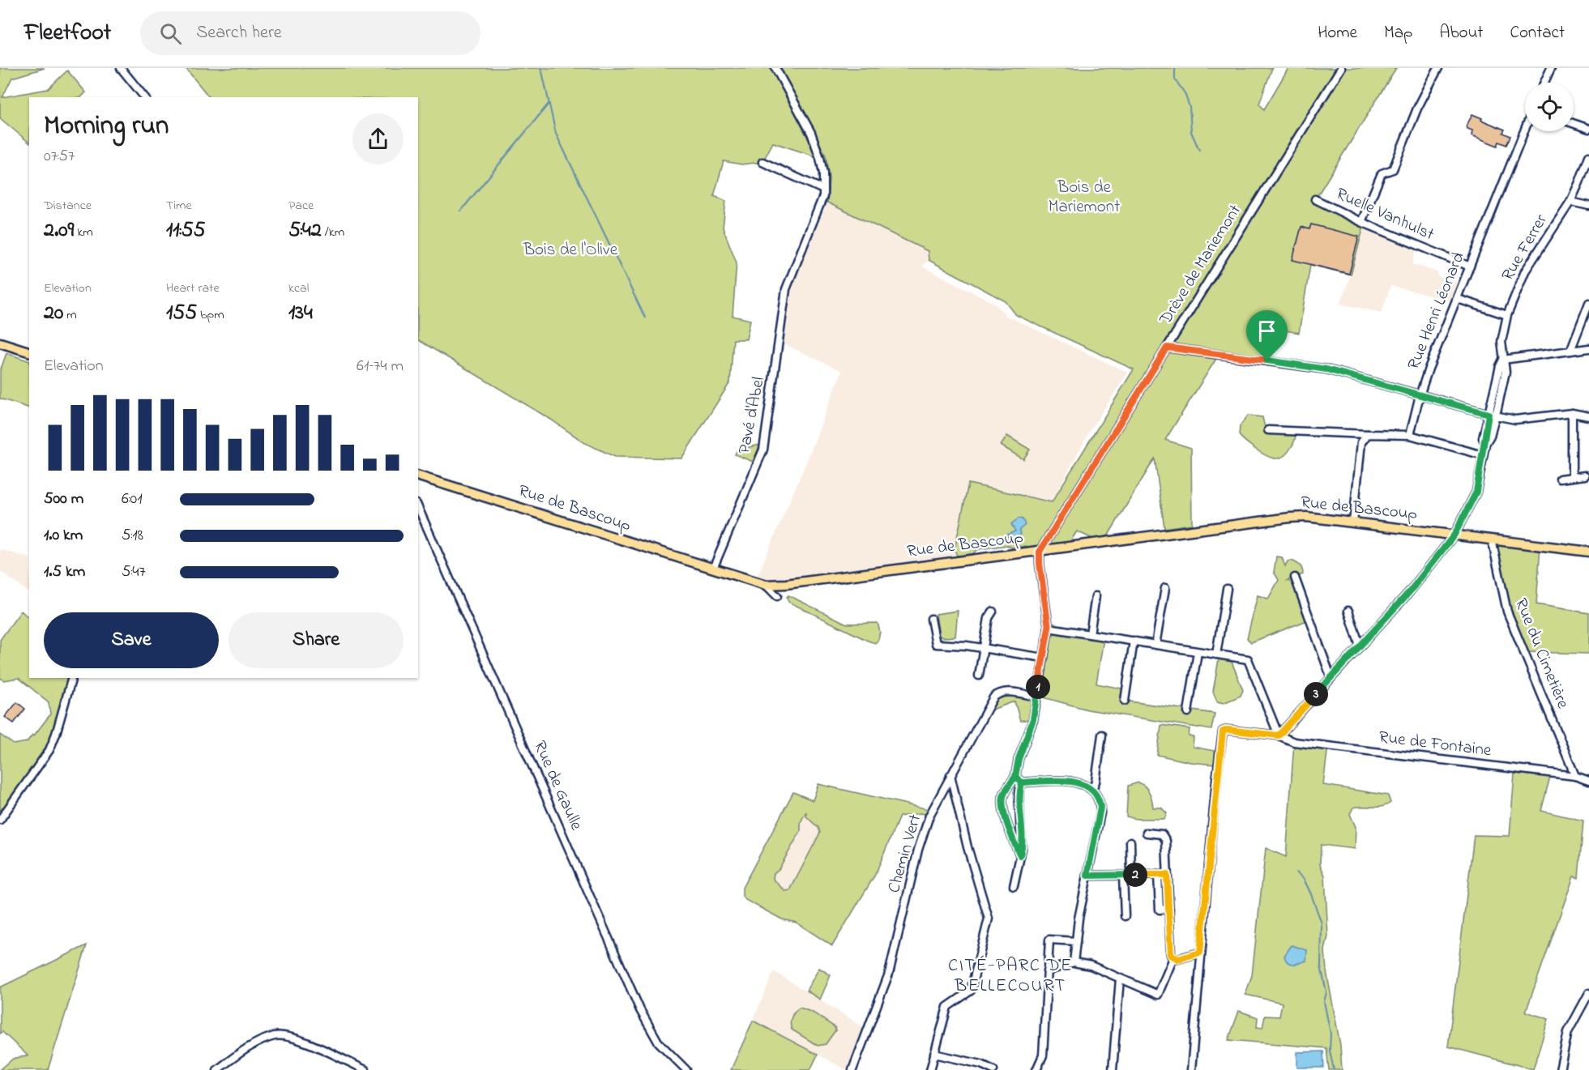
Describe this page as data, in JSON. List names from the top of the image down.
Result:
{
  "streets": {
    "main road": ["Rue de Bascoup"],
    "street": [
      "Ruelle Vanhulst",
      "Rue Ferrer",
      "Drève de Mariemont",
      "Rue Henri Léonard",
      "Pavé d'Abel",
      "Rue du Cimetière",
      "Rue de Fontaine",
      "Rue de Gaulle",
      "Chemin Vert"
    ]
  },
  "crossings": [
    ["Ruelle Vanhulst", "Rue Henri Léonard"],
    ["Rue Ferrer", "Rue de Bascoup"],
    ["Rue Ferrer", "Rue de Fontaine"],
    ["Drève de Mariemont", "Rue de Bascoup"],
    ["Pavé d'Abel", "Rue de Bascoup"],
    ["Rue de Bascoup", "Rue du Cimetière"],
    ["Rue du Cimetière", "Rue de Fontaine"]
  ],
  "districts": ["CITÉ-PARC DE BELLECOURT"],
  "parks": ["Bois de Mariemont", "Bois de l'Olive"],
  "page": {
    "header": "Fleetfoot",
    "search": "Search here",
    "nav": [
      "Home",
      "Map",
      "About",
      "Contact"
    ],
    "heading": ["Morning run", "07:57"],
    "stats": [
      ["Distance", "2.09 km"],
      ["Time", "11:55"],
      ["Pace", "5:42 /km"],
      ["Elevation", "20 m"],
      ["Heart rate", "155 bpm"],
      ["kcal", "134"]
    ],
    "chart": ["Elevation", "61–74 m"],
    "list": [
      {
        "name": "500 m",
        "note": "6:01"
      },
      {
        "name": "1.0 km",
        "note": "5:18"
      },
      {
        "name": "1.5 km",
        "note": "5:47"
      }
    ],
    "buttons": ["Save", "Share"],
    "pins": ["1", "3", "2"]
  }
}
